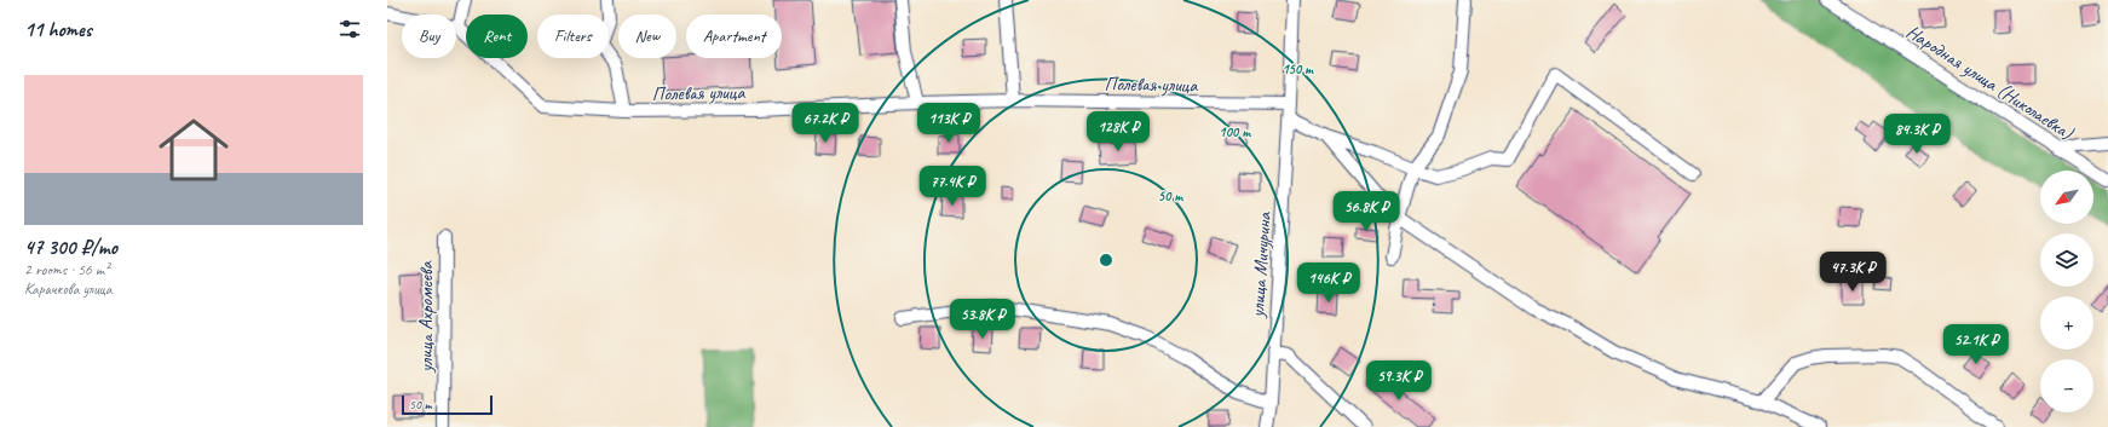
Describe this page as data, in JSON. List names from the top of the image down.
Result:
{
  "streets": {
    "street": [
      "Народная улица (Николаевка)",
      "Полевая улица",
      "улица Мичурина",
      "улица Ахромеева"
    ]
  },
  "crossings": [
    ["Полевая улица", "улица Мичурина"]
  ],
  "scale_bar": "50 m",
  "north": "bottom left",
  "page": {
    "heading": "11 homes",
    "chip": [
      "Buy",
      "Rent",
      "Filters",
      "New",
      "Apartment"
    ],
    "list": [
      {
        "name": "47 300 ₽/mo",
        "note": "2 rooms · 56 m² · Карачкова улица"
      }
    ],
    "price": [
      "67.2K ₽",
      "113K ₽",
      "128K ₽",
      "84.3K ₽",
      "77.4K ₽",
      "56.8K ₽",
      "47.3K ₽",
      "146K ₽",
      "53.8K ₽",
      "52.1K ₽",
      "59.3K ₽"
    ],
    "map_buttons": ["+", "−"],
    "scale": "50 m"
  },
  "rings": ["150 m", "100 m", "50 m"]
}
